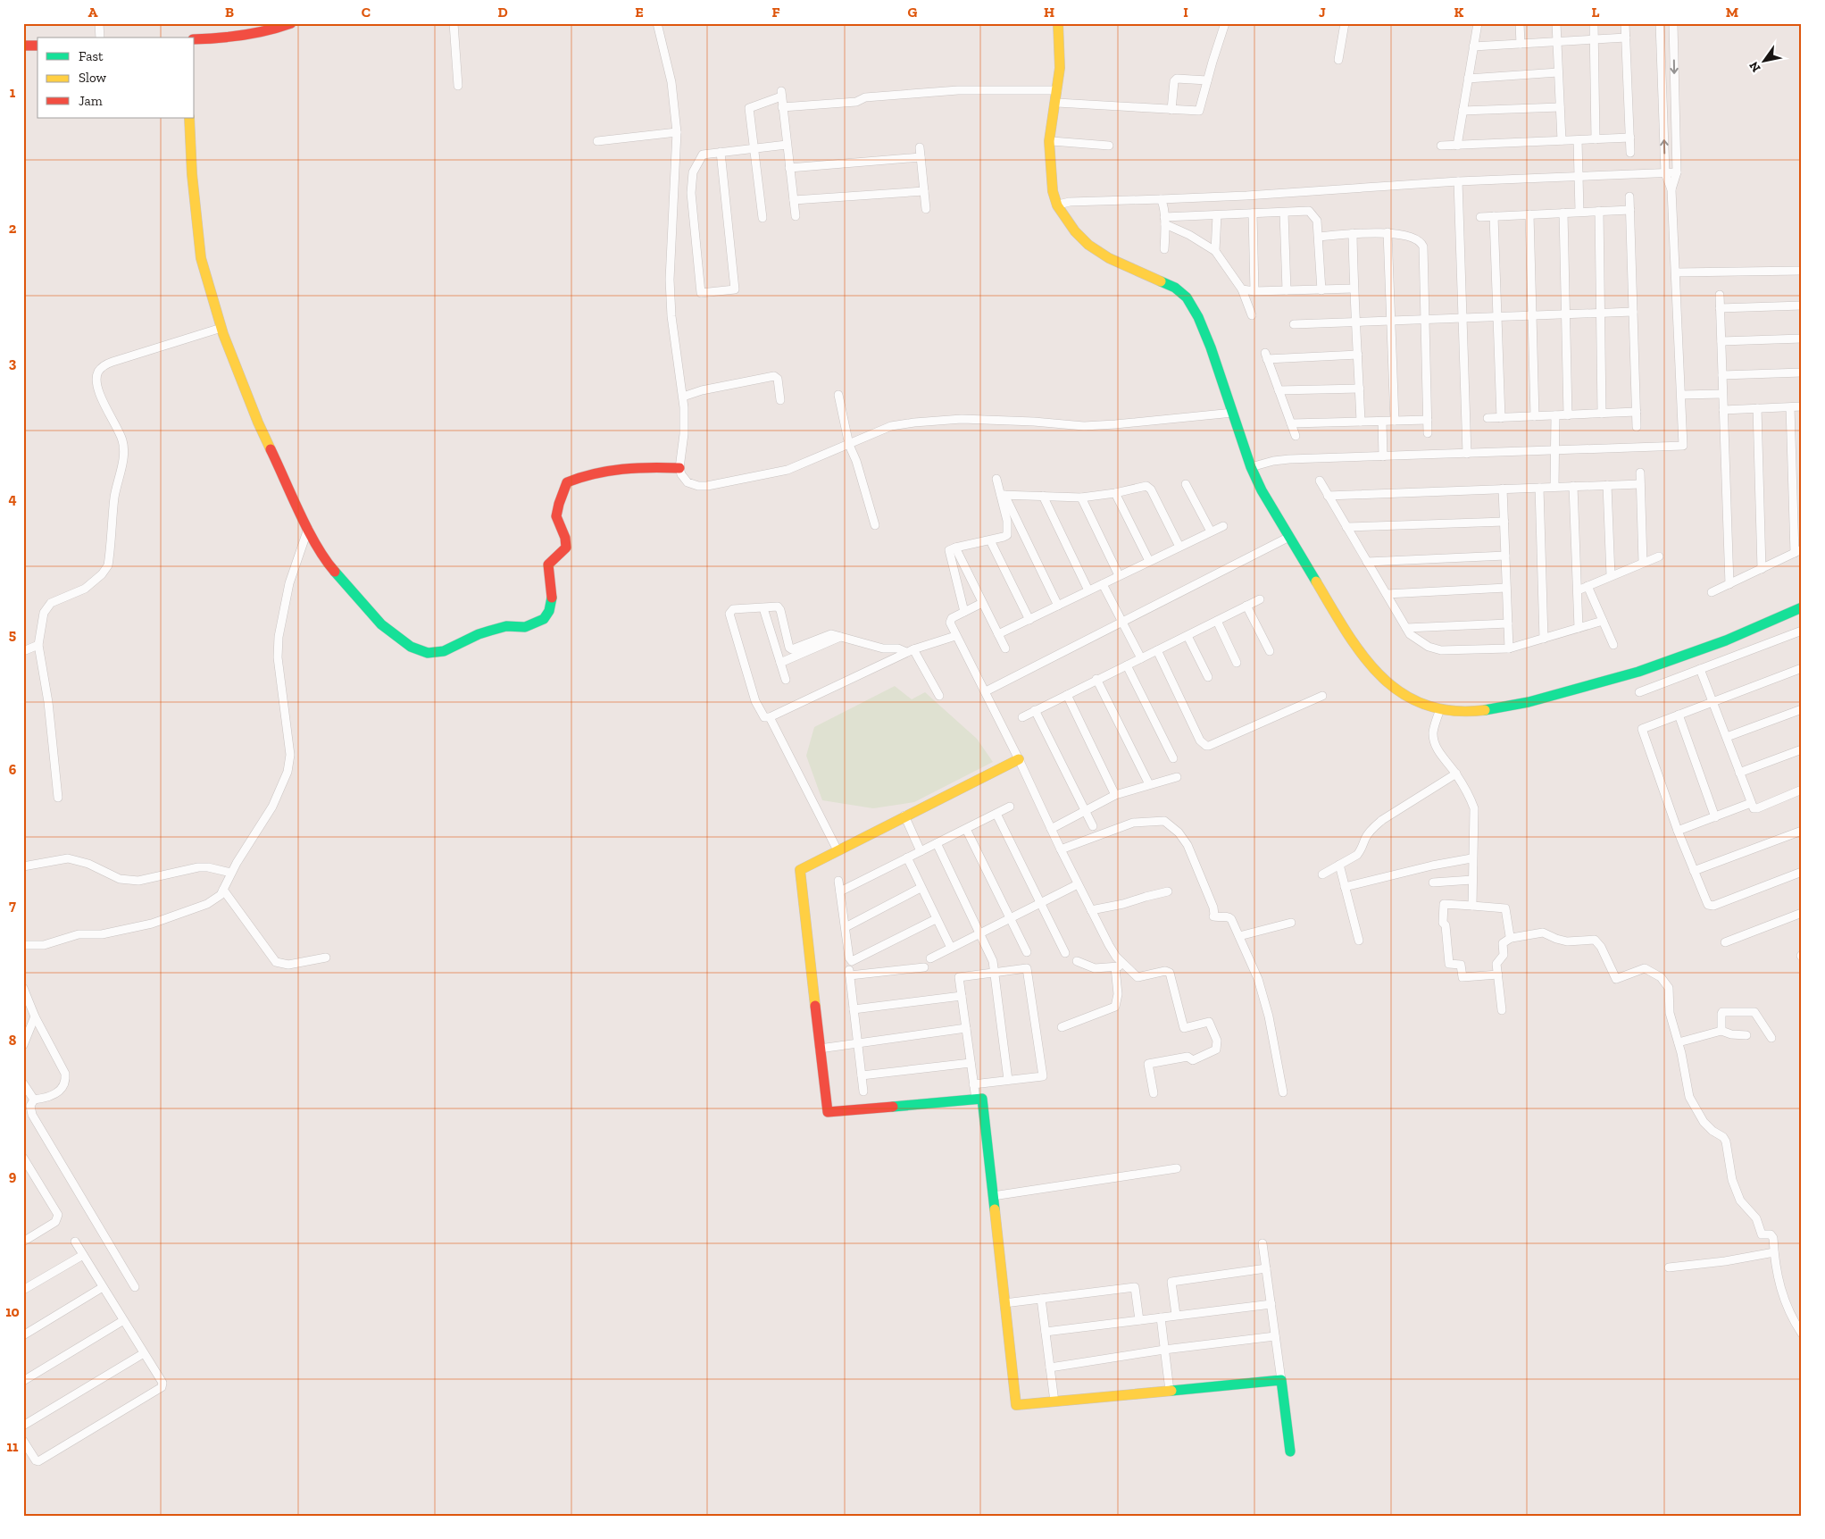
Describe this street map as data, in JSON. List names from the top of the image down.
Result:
{
  "legend": ["Fast", "Slow", "Jam"],
  "north": "bottom left",
  "grid": {
    "columns": [
      "A",
      "B",
      "C",
      "D",
      "E",
      "F",
      "G",
      "H",
      "I",
      "J",
      "K",
      "L",
      "M"
    ],
    "rows": [
      "1",
      "2",
      "3",
      "4",
      "5",
      "6",
      "7",
      "8",
      "9",
      "10",
      "11"
    ]
  }
}
